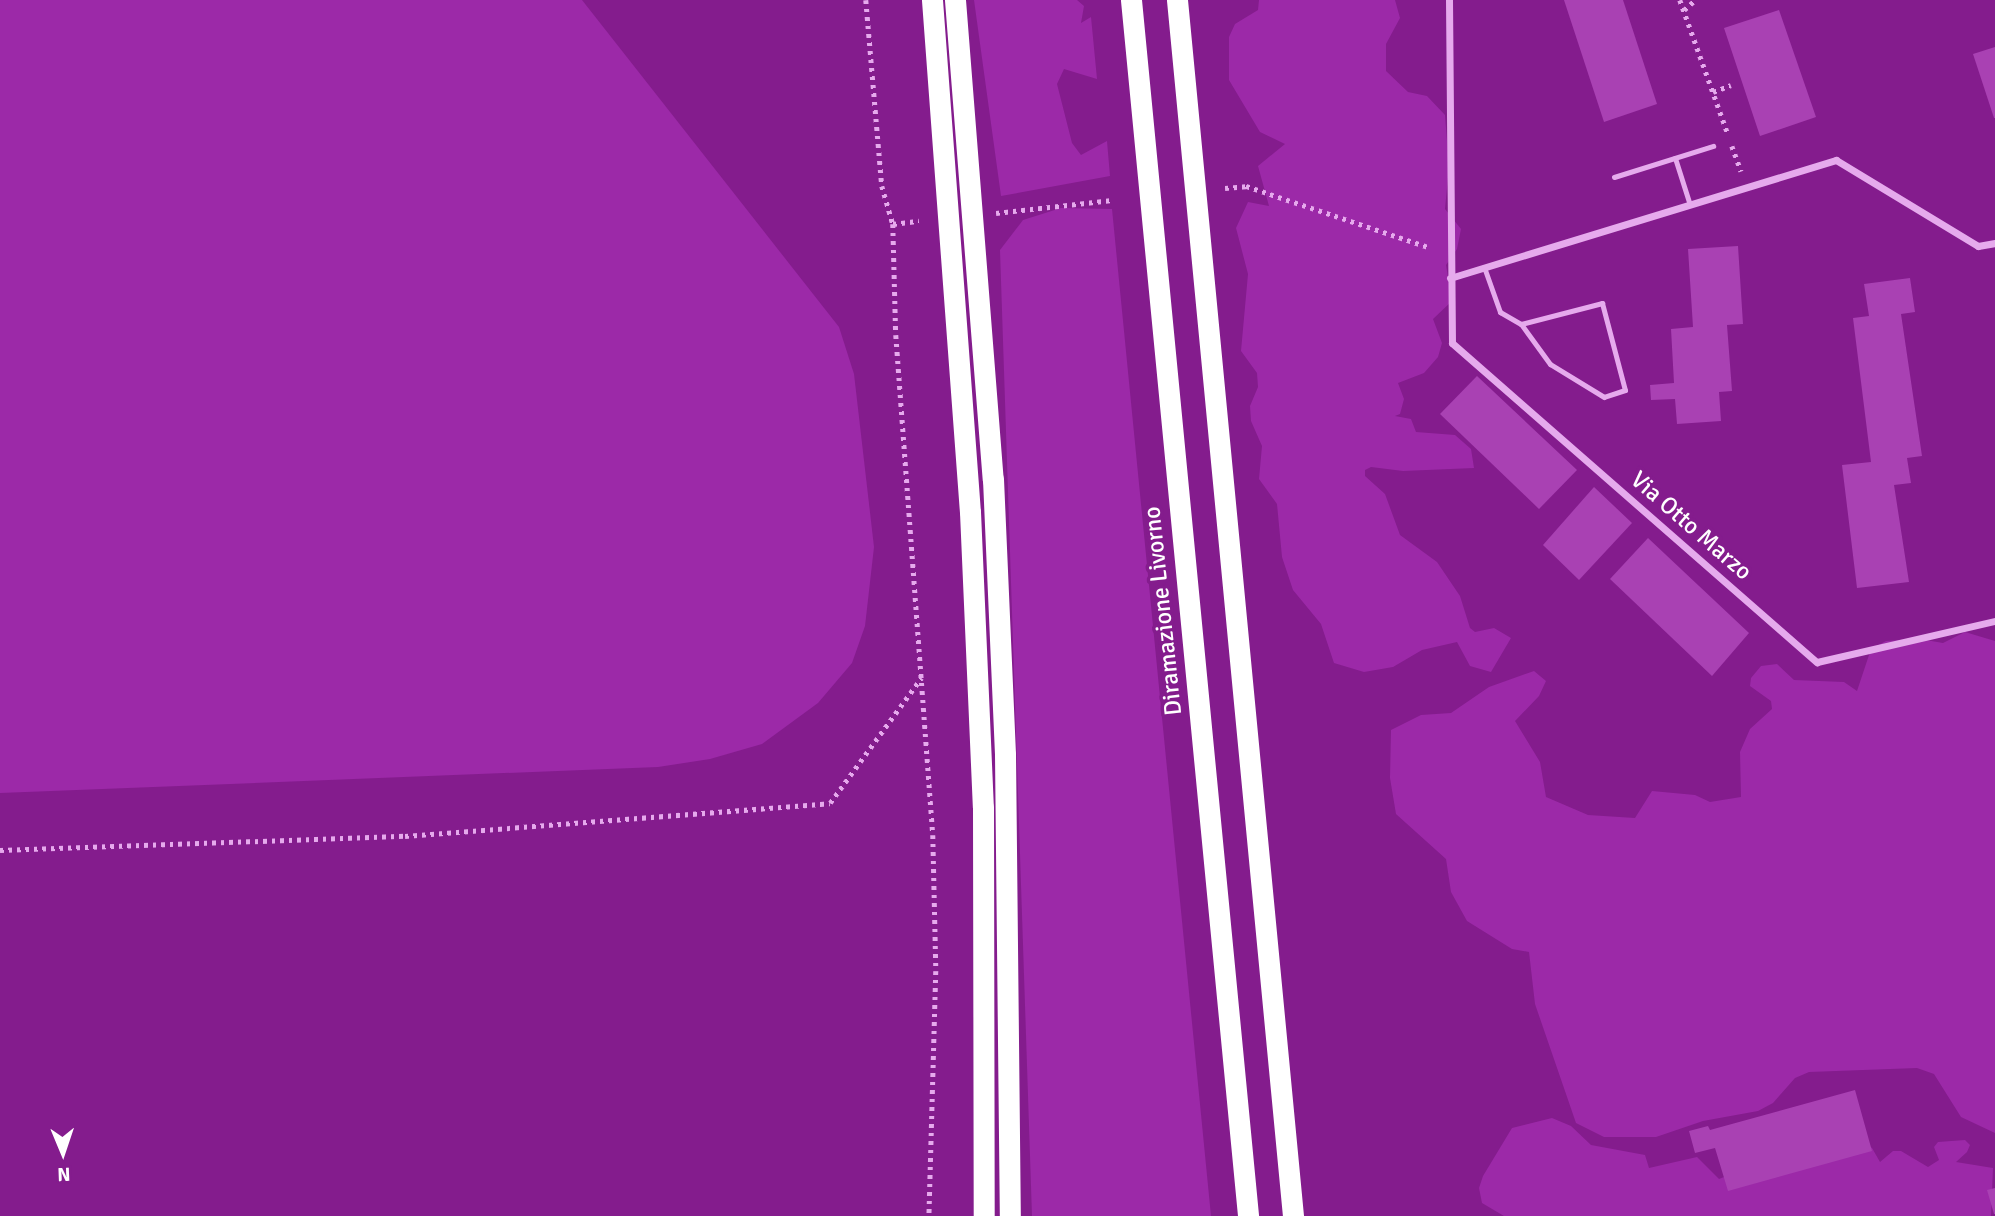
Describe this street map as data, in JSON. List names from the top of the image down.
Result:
{
  "streets": {
    "highway": ["Diramazione Livorno"],
    "street": ["Via Otto Marzo"]
  },
  "north": "bottom"
}
